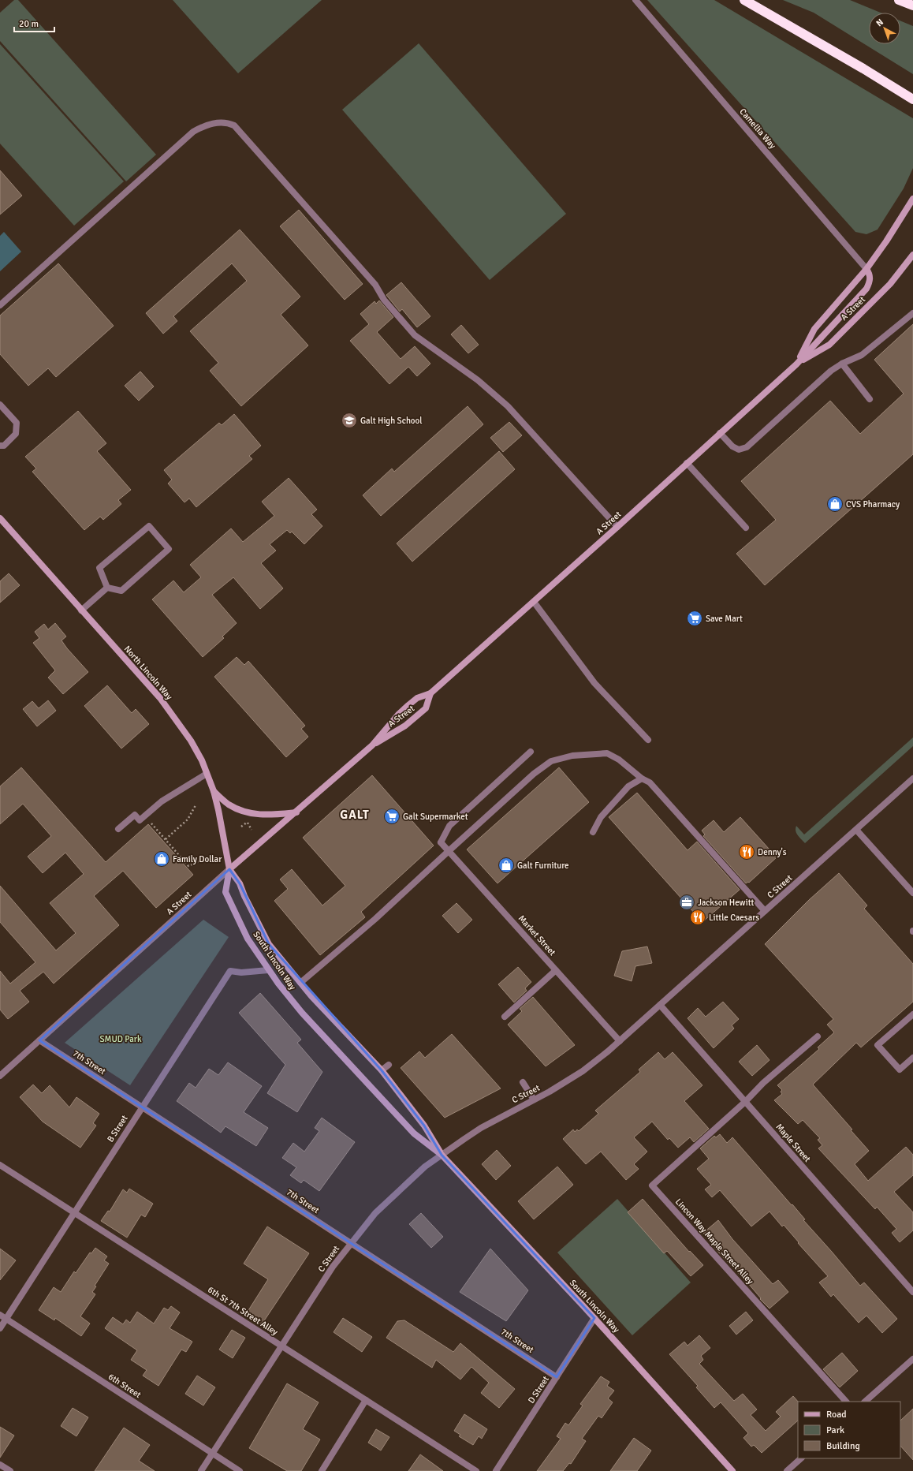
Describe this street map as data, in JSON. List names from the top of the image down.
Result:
{
  "streets": {
    "main road": ["A Street", "North Lincoln Way", "South Lincoln Way"],
    "street": [
      "Camellia Way",
      "C Street",
      "Market Street",
      "7th Street",
      "B Street",
      "Maple Street",
      "Lincon Way Maple Street Alley",
      "6th St 7th Street Alley",
      "6th Street",
      "D Street"
    ]
  },
  "crossings": [
    ["Camellia Way", "A Street"],
    ["A Street", "North Lincoln Way"],
    ["A Street", "South Lincoln Way"],
    ["A Street", "7th Street"],
    ["North Lincoln Way", "South Lincoln Way"],
    ["C Street", "Market Street"],
    ["C Street", "South Lincoln Way"],
    ["C Street", "7th Street"],
    ["C Street", "Maple Street"],
    ["C Street", "6th St 7th Street Alley"],
    ["C Street", "6th Street"],
    ["South Lincoln Way", "B Street"],
    ["South Lincoln Way", "D Street"],
    ["7th Street", "B Street"],
    ["7th Street", "D Street"],
    ["B Street", "6th St 7th Street Alley"],
    ["B Street", "6th Street"],
    ["Maple Street", "Lincon Way Maple Street Alley"]
  ],
  "districts": ["GALT"],
  "parks": ["SMUD Park"],
  "places": {
    "school or university": ["Galt High School"],
    "shop": ["CVS Pharmacy", "Family Dollar", "Galt Furniture"],
    "supermarket": ["Save Mart", "Galt Supermarket"],
    "restaurant": ["Denny's", "Little Caesars"],
    "office": ["Jackson Hewitt"]
  },
  "legend": ["Road", "Park", "Building"],
  "scale_bar": "20 m",
  "north": "top left"
}
